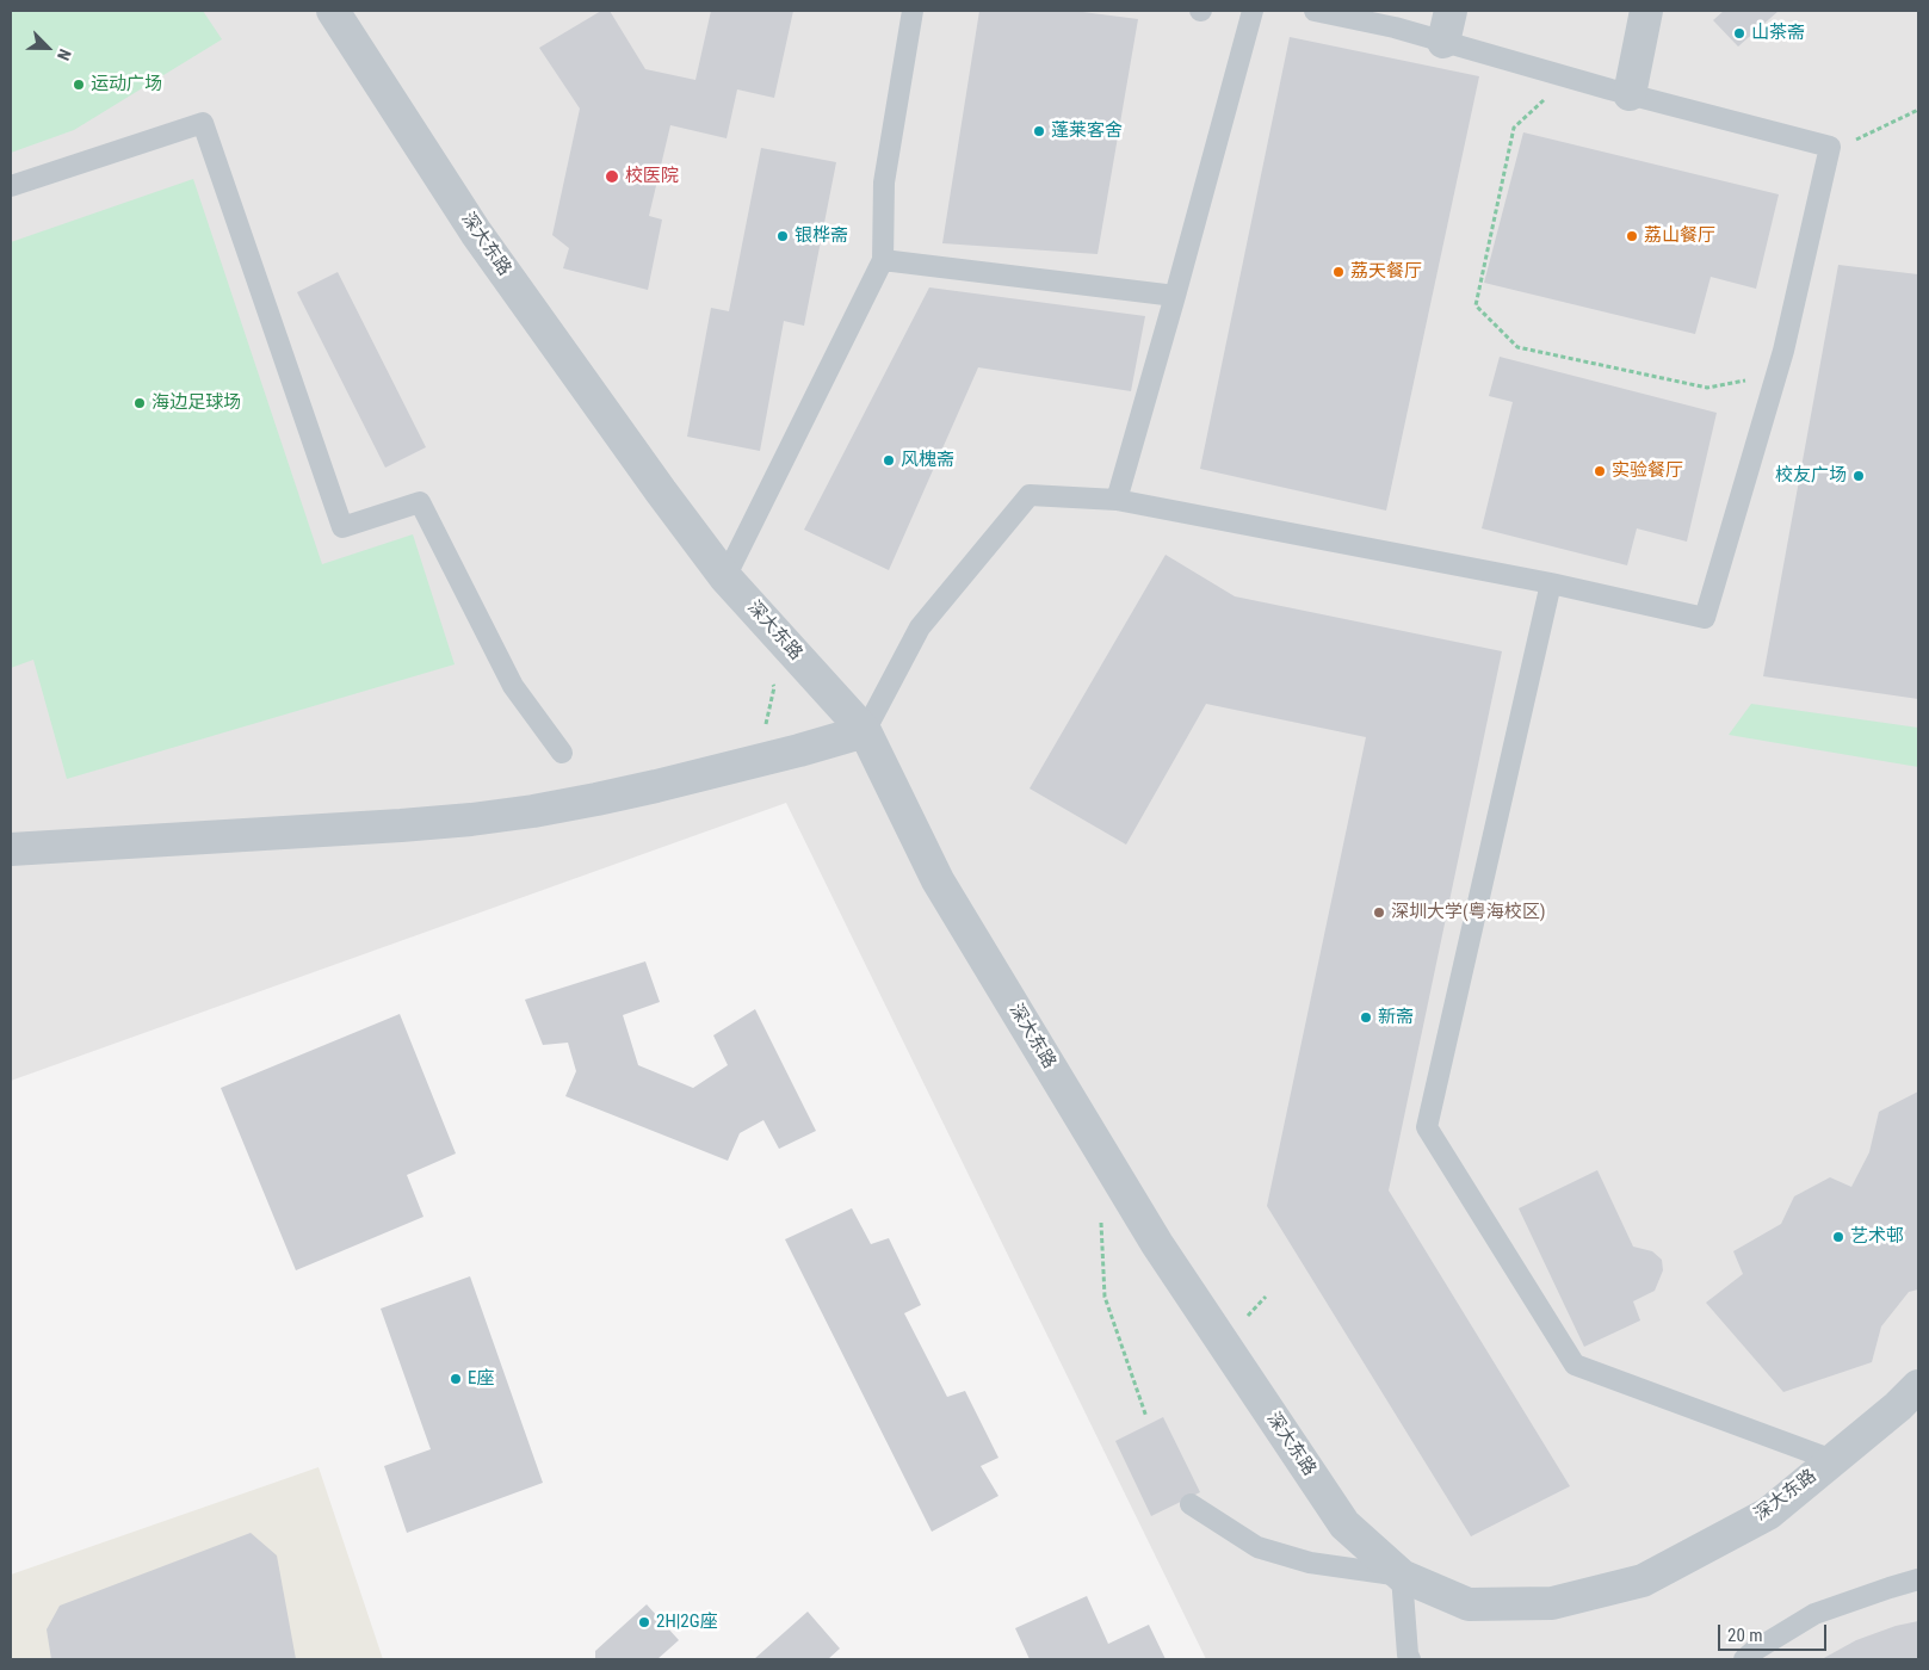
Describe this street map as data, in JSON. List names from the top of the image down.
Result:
{
  "streets": {
    "street": ["深大东路"]
  },
  "places": [
    "山茶斋",
    "运动广场",
    "蓬莱客舍",
    "校医院",
    "银桦斋",
    "荔山餐厅",
    "荔天餐厅",
    "海边足球场",
    "风槐斋",
    "实验餐厅",
    "校友广场",
    "深圳大学(粤海校区)",
    "新斋",
    "艺术邨",
    "E座",
    "2H|2G座"
  ],
  "scale_bar": "20 m",
  "north": "bottom right"
}
